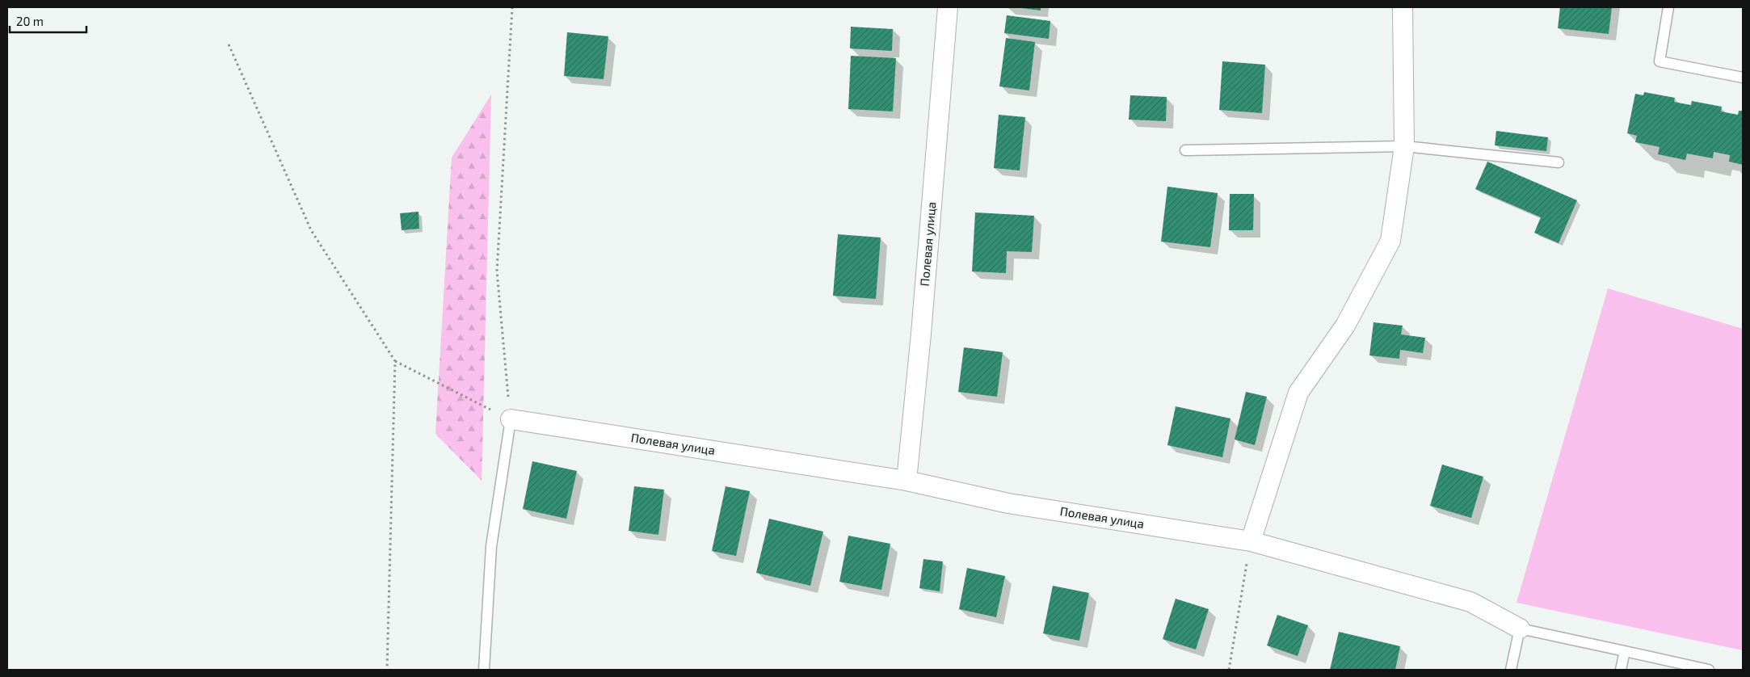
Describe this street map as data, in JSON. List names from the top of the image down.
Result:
{
  "streets": {
    "street": ["Полевая улица"]
  },
  "scale_bar": "20 m"
}
